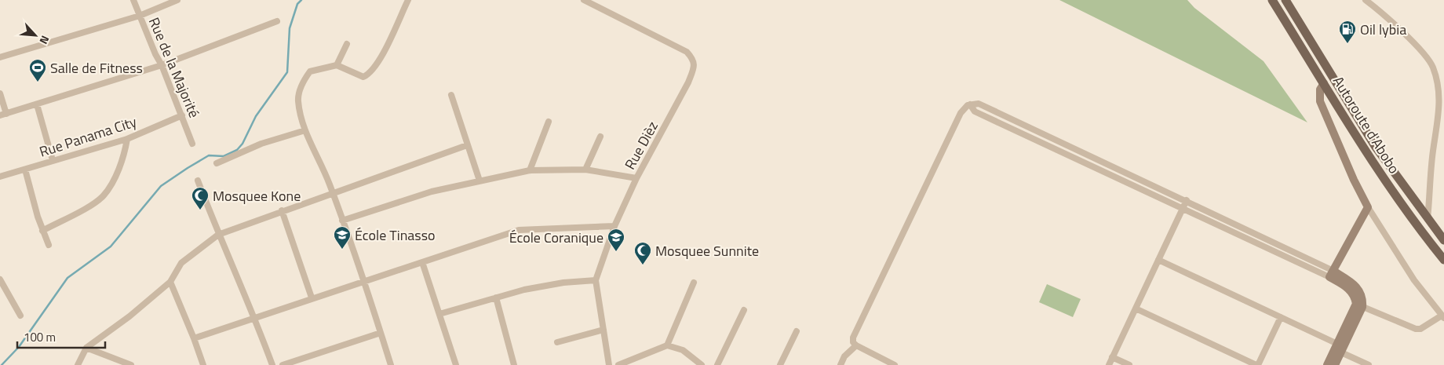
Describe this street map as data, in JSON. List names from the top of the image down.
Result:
{
  "streets": {
    "main road": ["Autoroute d'Abobo"],
    "street": ["Rue de la Majorité", "Rue Panama City", "Rue Dièz"]
  },
  "crossings": [
    ["Rue de la Majorité", "Rue Panama City"]
  ],
  "places": {
    "fuel station": ["Oil lybia"],
    "sports": ["Salle de Fitness"],
    "mosque": ["Mosquee Kone", "Mosquee Sunnite"],
    "school or university": ["École Tinasso", "École Coranique"]
  },
  "scale_bar": "100 m",
  "north": "bottom right"
}
